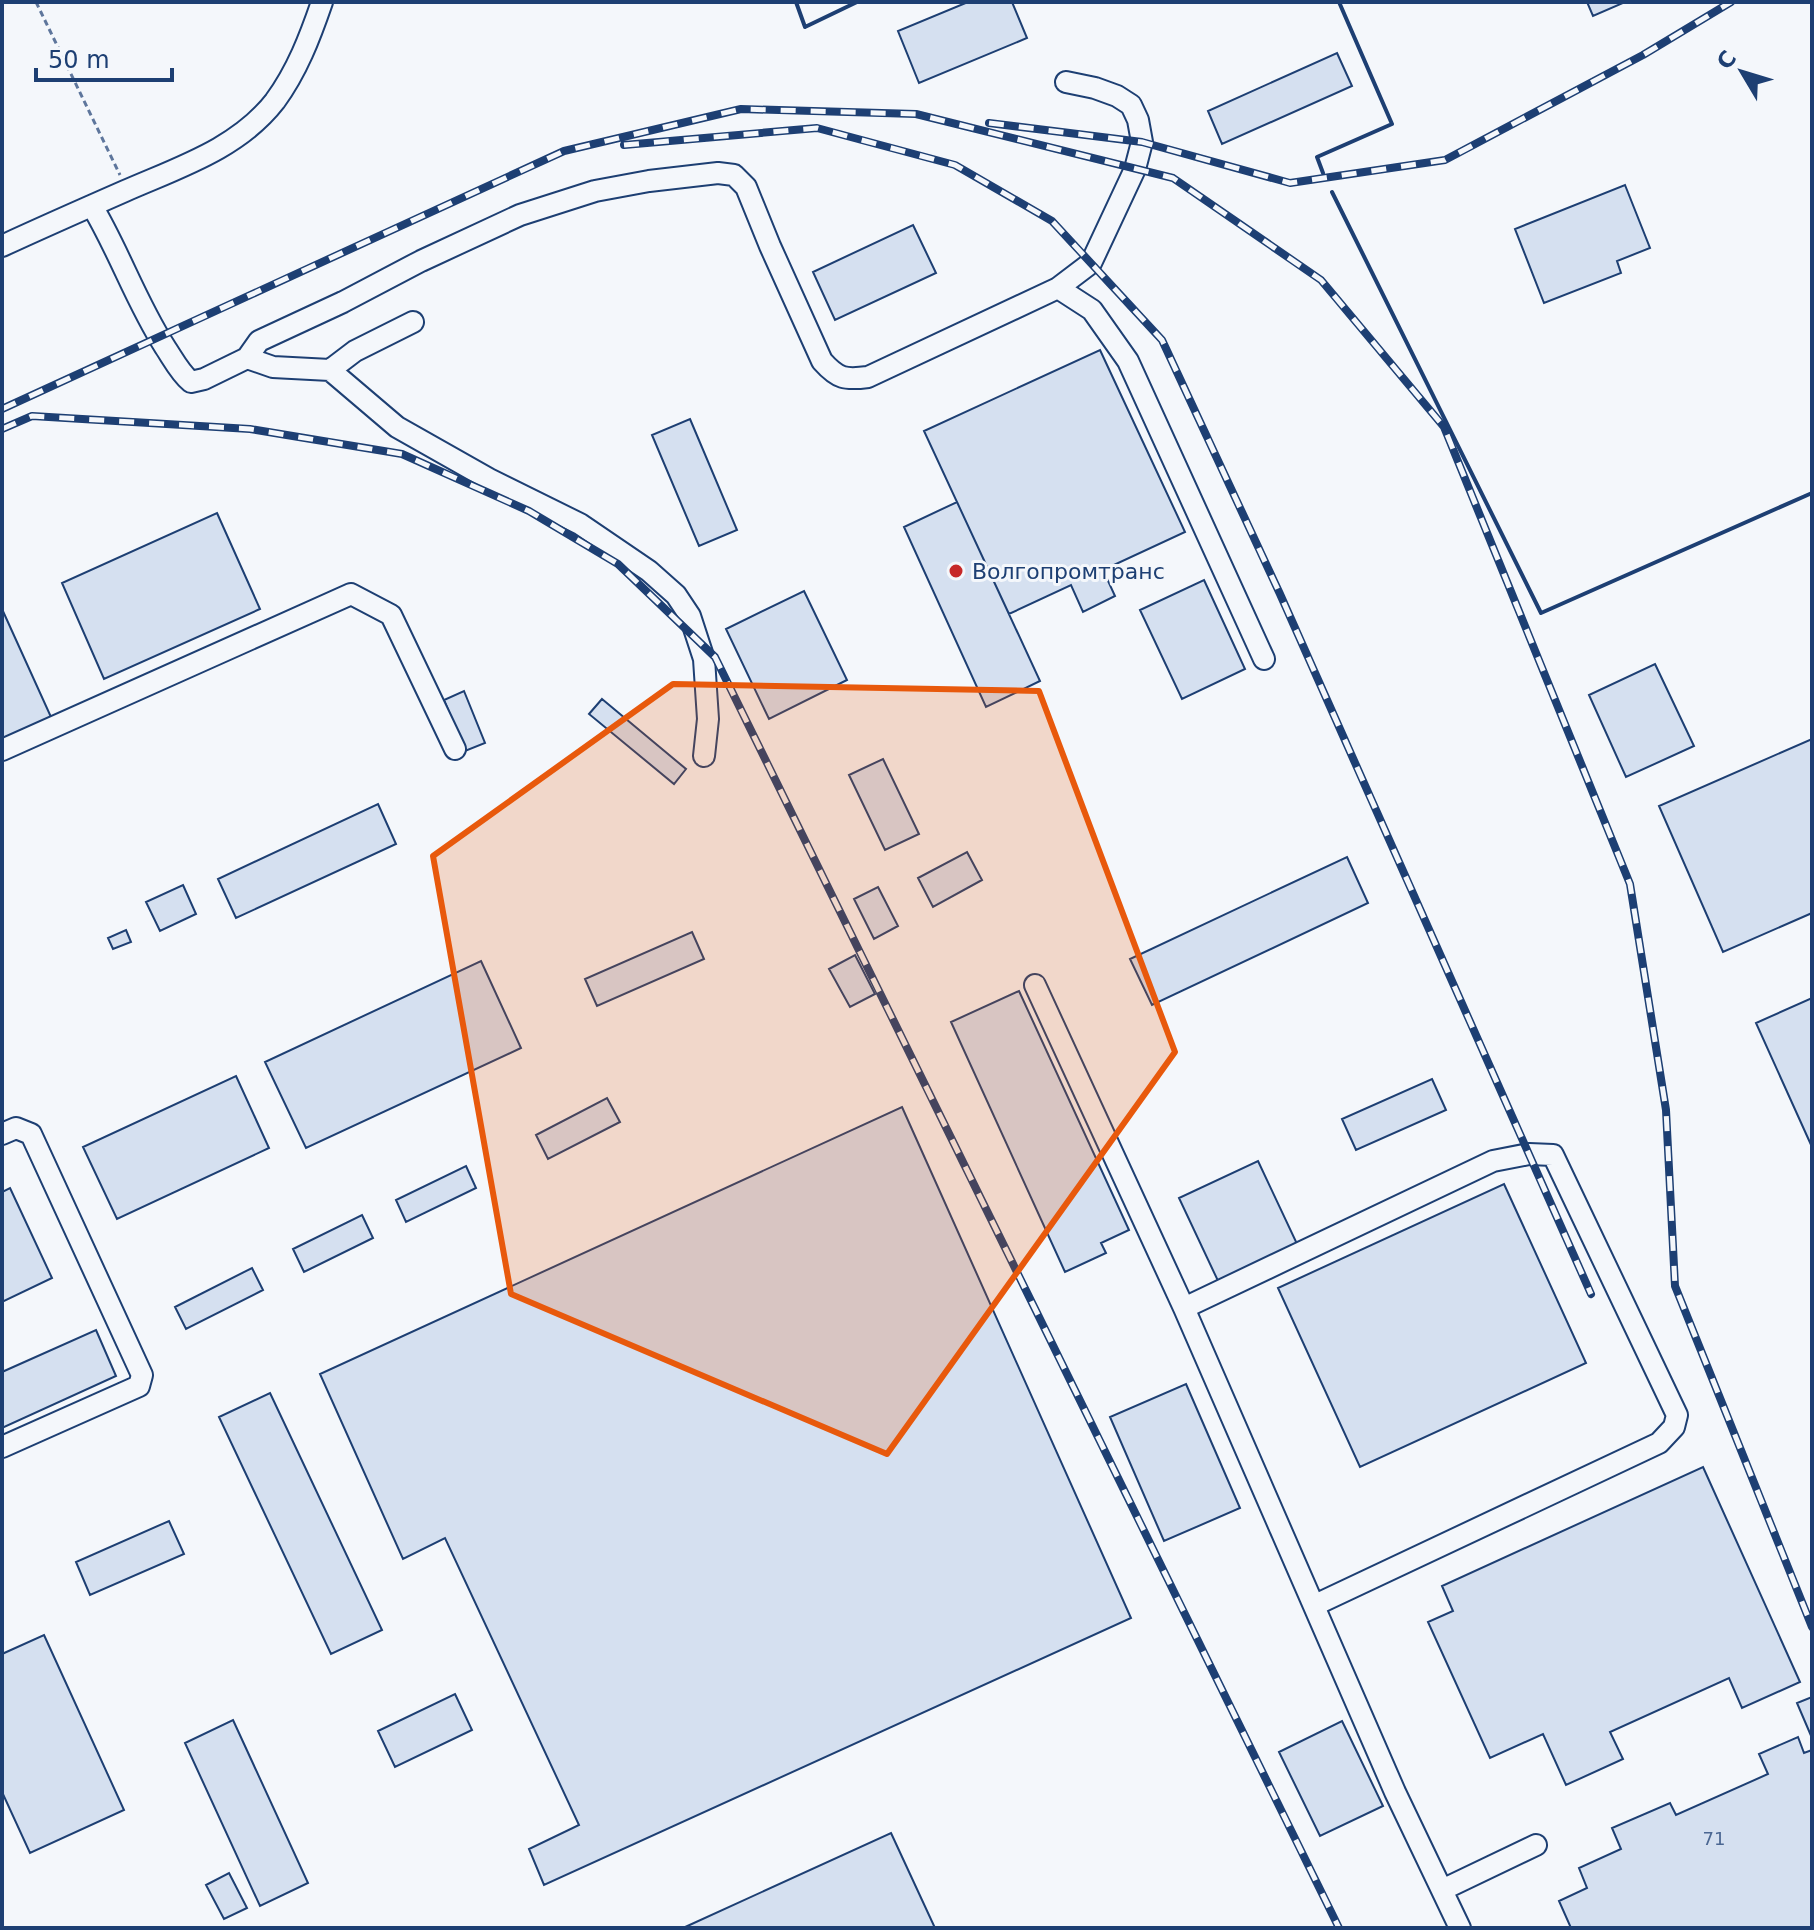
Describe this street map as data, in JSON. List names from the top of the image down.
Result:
{
  "places": ["Волгопромтранс"],
  "house_numbers": ["71"],
  "scale_bar": "50 m",
  "north": "top left"
}
